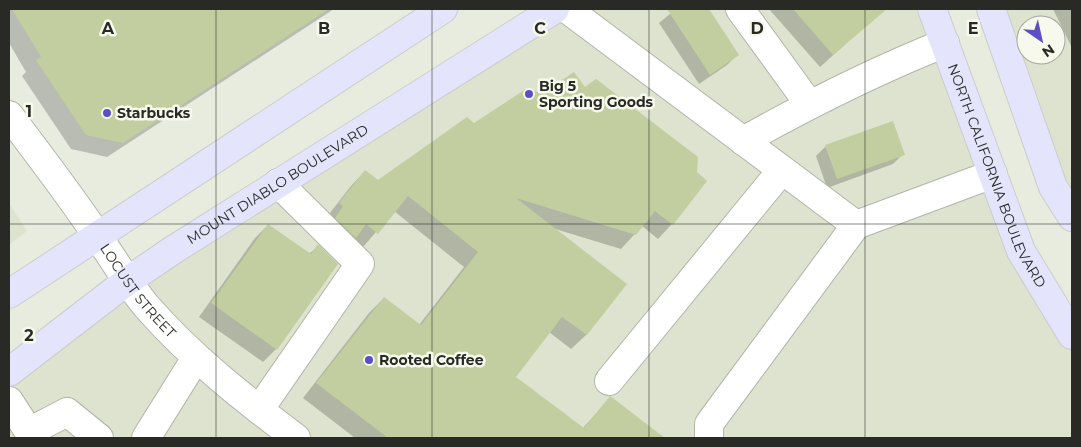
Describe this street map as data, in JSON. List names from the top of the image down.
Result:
{
  "streets": {
    "main road": ["NORTH CALIFORNIA BOULEVARD", "MOUNT DIABLO BOULEVARD"],
    "street": ["LOCUST STREET"]
  },
  "crossings": [
    ["MOUNT DIABLO BOULEVARD", "LOCUST STREET"]
  ],
  "places": ["Big 5 Sporting Goods", "Starbucks", "Rooted Coffee"],
  "north": "bottom right",
  "grid": {
    "columns": [
      "A",
      "B",
      "C",
      "D",
      "E"
    ],
    "rows": ["1", "2"]
  }
}
